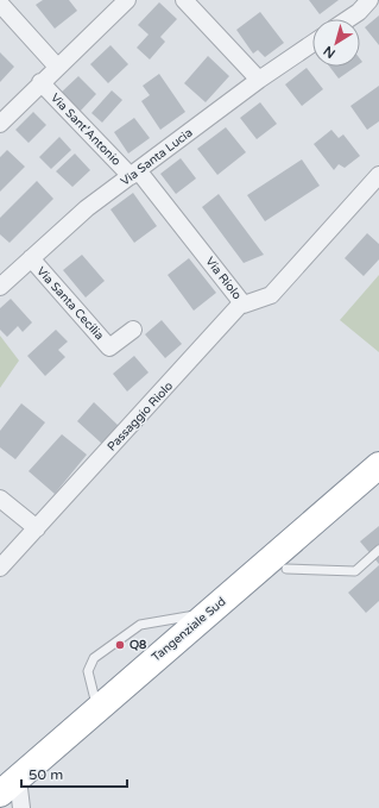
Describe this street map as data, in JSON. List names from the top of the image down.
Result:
{
  "streets": {
    "highway": ["Tangenziale Sud"],
    "street": [
      "Via Sant'Antonio",
      "Via Santa Lucia",
      "Via Riolo",
      "Via Santa Cecilia",
      "Passaggio Riolo"
    ]
  },
  "crossings": [
    ["Via Sant'Antonio", "Via Santa Lucia"],
    ["Via Sant'Antonio", "Via Riolo"],
    ["Via Santa Lucia", "Via Riolo"],
    ["Via Santa Lucia", "Via Santa Cecilia"],
    ["Via Riolo", "Passaggio Riolo"]
  ],
  "places": ["Q8"],
  "scale_bar": "50 m",
  "north": "bottom left"
}
